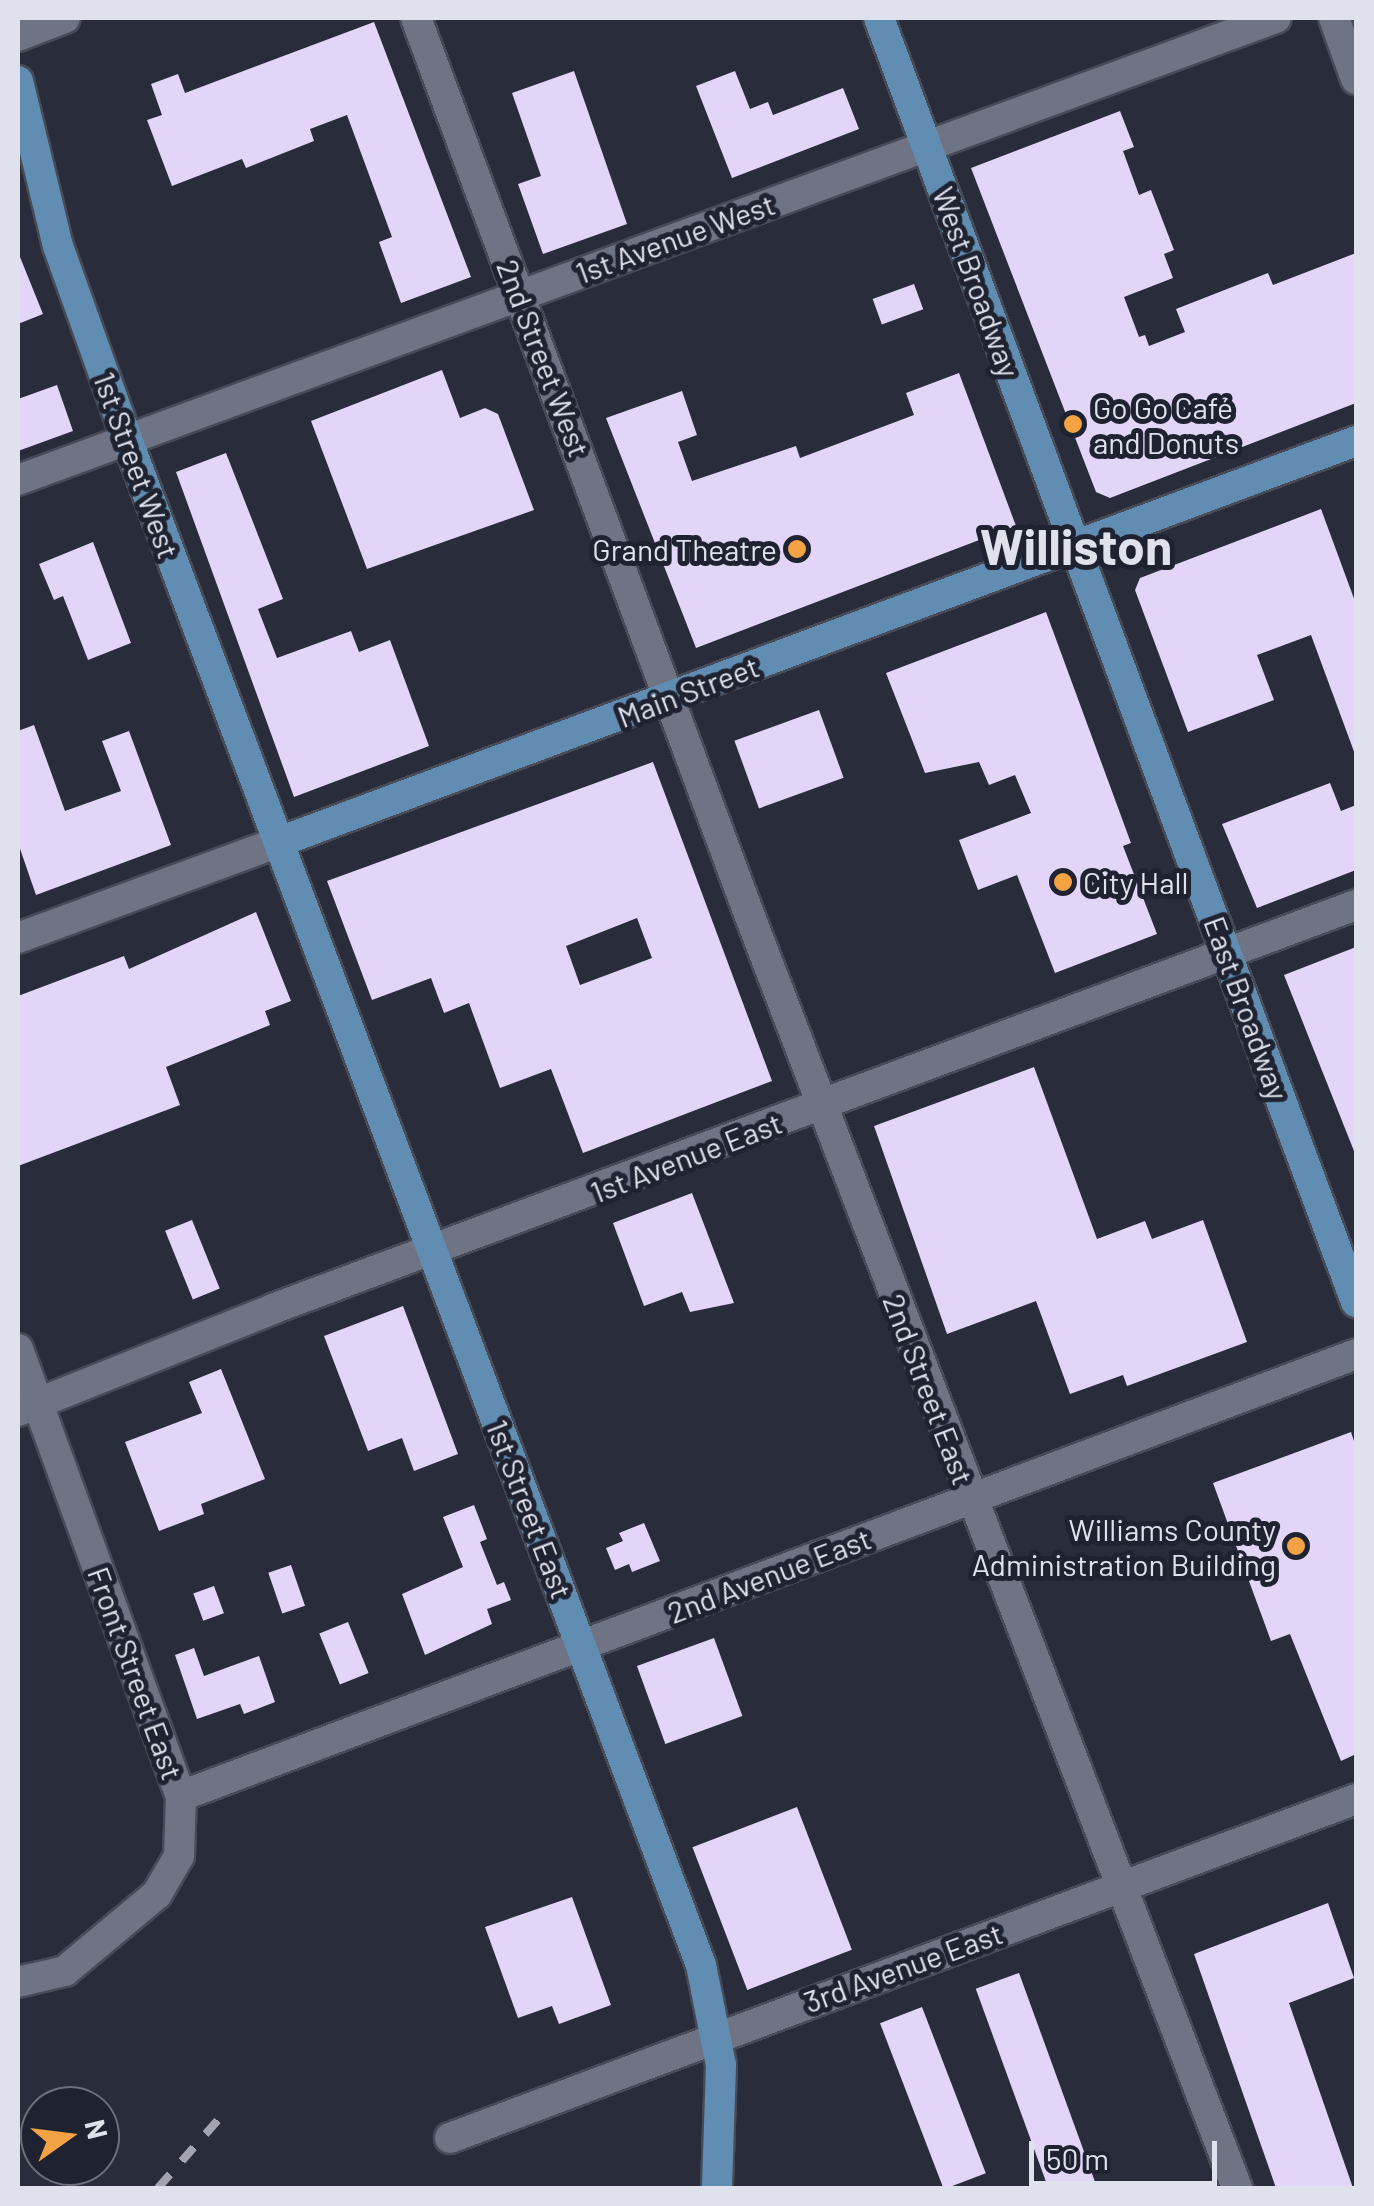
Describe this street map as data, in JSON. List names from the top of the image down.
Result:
{
  "streets": {
    "main road": [
      "West Broadway",
      "1st Street West",
      "Main Street",
      "East Broadway",
      "1st Street East"
    ],
    "street": [
      "1st Avenue West",
      "2nd Street West",
      "1st Avenue East",
      "2nd Street East",
      "2nd Avenue East",
      "Front Street East",
      "3rd Avenue East"
    ]
  },
  "crossings": [
    ["1st Avenue West", "West Broadway"],
    ["1st Avenue West", "2nd Street West"],
    ["1st Avenue West", "1st Street West"],
    ["West Broadway", "Main Street"],
    ["West Broadway", "East Broadway"],
    ["2nd Street West", "Main Street"],
    ["2nd Street West", "2nd Street East"],
    ["1st Street West", "Main Street"],
    ["1st Street West", "1st Street East"],
    ["Main Street", "East Broadway"],
    ["Main Street", "2nd Street East"],
    ["Main Street", "1st Street East"],
    ["East Broadway", "1st Avenue East"],
    ["1st Avenue East", "2nd Street East"],
    ["1st Avenue East", "1st Street East"],
    ["1st Avenue East", "Front Street East"],
    ["2nd Street East", "2nd Avenue East"],
    ["2nd Street East", "3rd Avenue East"],
    ["1st Street East", "2nd Avenue East"],
    ["1st Street East", "3rd Avenue East"],
    ["2nd Avenue East", "Front Street East"]
  ],
  "districts": ["Williston"],
  "places": [
    "Go Go Café and Donuts",
    "Grand Theatre",
    "City Hall",
    "Williams County Administration Building"
  ],
  "scale_bar": "50 m",
  "north": "right"
}
